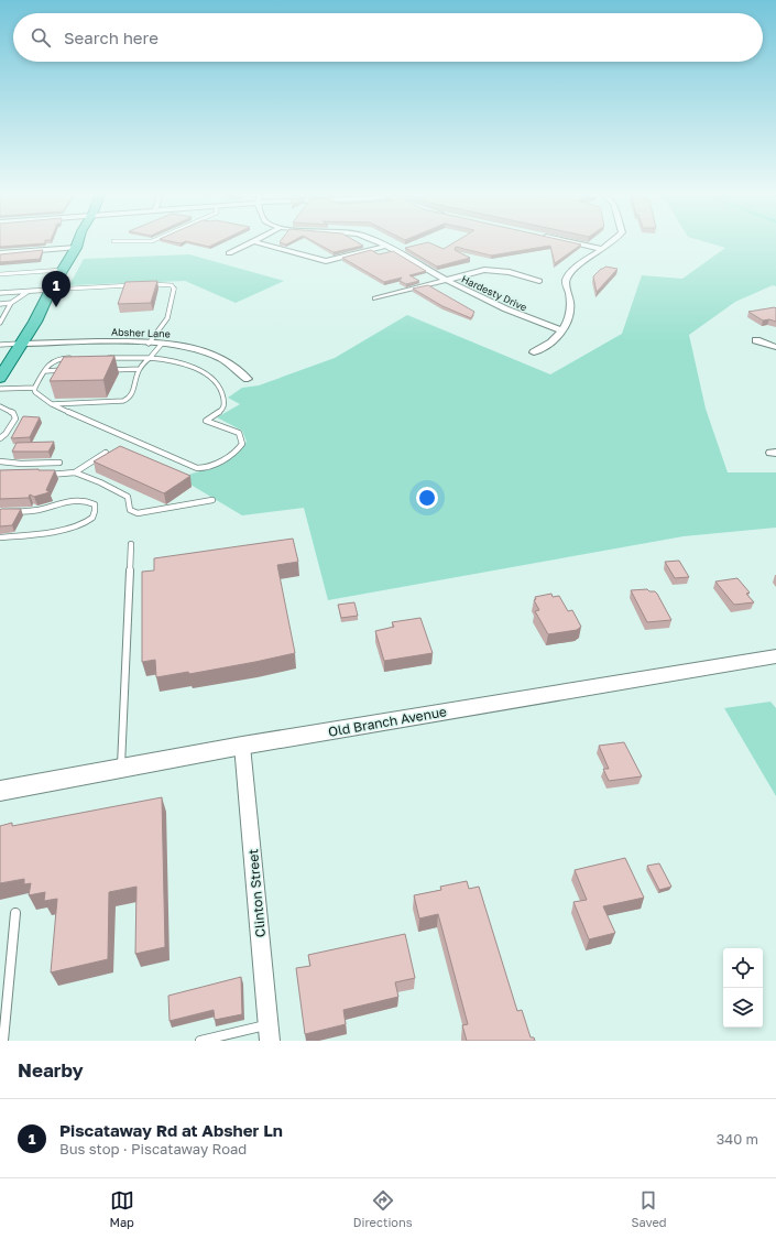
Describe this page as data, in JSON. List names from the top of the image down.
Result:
{
  "streets": {
    "main road": ["Old Branch Avenue"],
    "street": ["Hardesty Drive", "Absher Lane", "Clinton Street"]
  },
  "crossings": [
    ["Old Branch Avenue", "Clinton Street"]
  ],
  "page": {
    "search": "Search here",
    "pins": "1",
    "heading": "Nearby",
    "list": [
      {
        "mark": "1",
        "name": "Piscataway Rd at Absher Ln",
        "note": "Bus stop · Piscataway Road",
        "value": "340 m"
      }
    ],
    "nav": ["Map", "Directions", "Saved"]
  }
}
